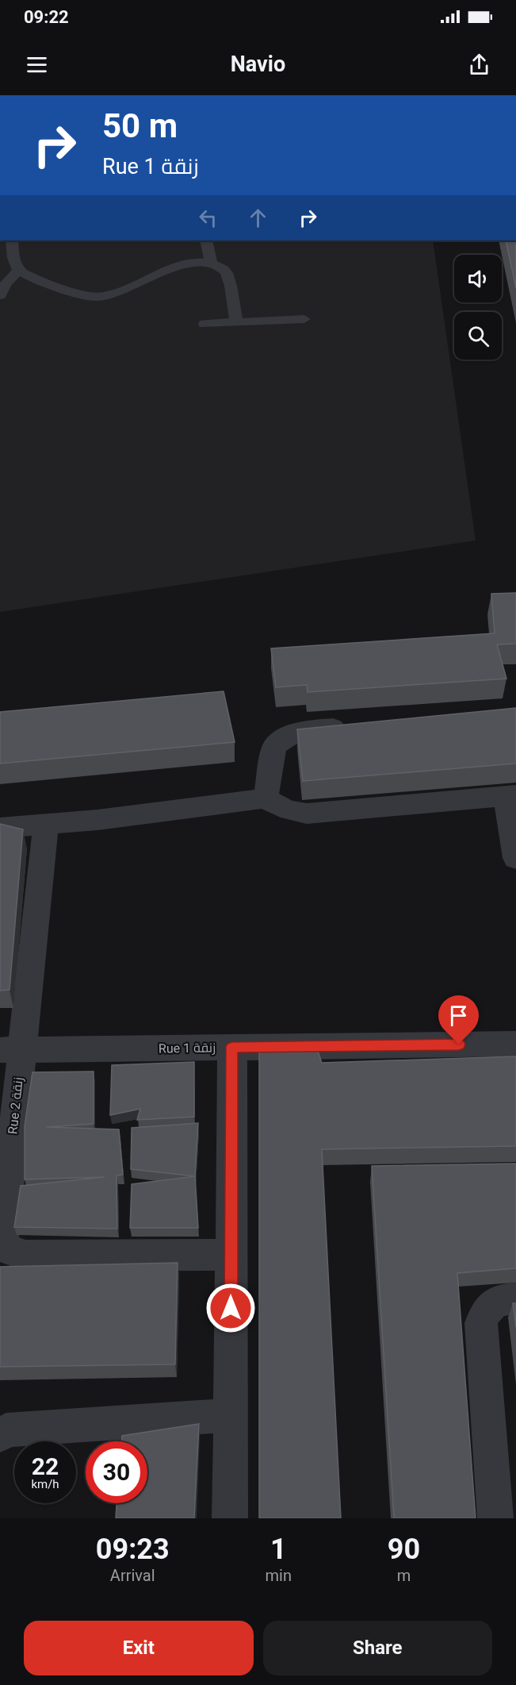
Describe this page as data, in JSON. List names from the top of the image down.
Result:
{
  "streets": {
    "street": ["Rue 1 زنقة", "Rue 2 زنقة"]
  },
  "crossings": [
    ["Rue 1 زنقة", "Rue 2 زنقة"]
  ],
  "page": {
    "status": "09:22",
    "header": "Navio",
    "turn": ["50 m", "Rue 1 زنقة"],
    "speed": "22 km/h",
    "limit": "30",
    "eta": [
      "09:23",
      "Arrival",
      "1",
      "min",
      "90",
      "m"
    ],
    "buttons": ["Exit", "Share"]
  }
}
